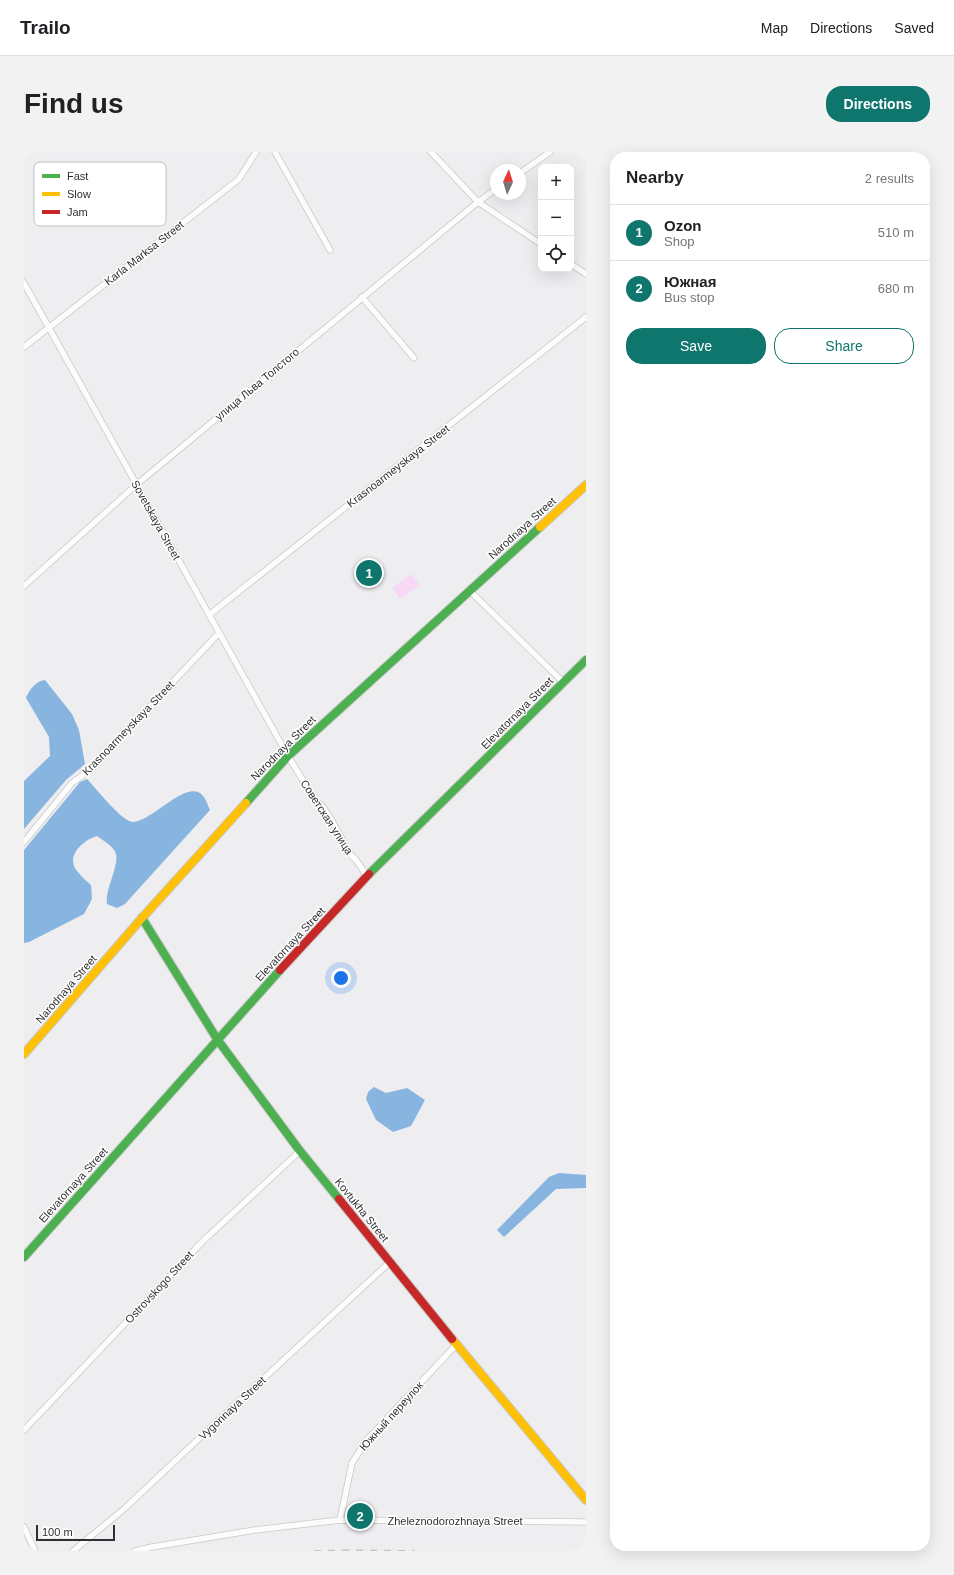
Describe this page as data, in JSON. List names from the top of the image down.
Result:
{
  "streets": {
    "street": [
      "Karla Marksa Street",
      "улица Льва Толстого",
      "Krasnoarmeyskaya Street",
      "Sovetskaya Street",
      "Narodnaya Street",
      "Elevatornaya Street",
      "Советская улица",
      "Kovtukha Street",
      "Ostrovskogo Street",
      "Vygonnaya Street",
      "Южный переулок",
      "Zheleznodorozhnaya Street"
    ]
  },
  "crossings": [
    ["Karla Marksa Street", "Sovetskaya Street"],
    ["улица Льва Толстого", "Sovetskaya Street"],
    ["Krasnoarmeyskaya Street", "Sovetskaya Street"],
    ["Sovetskaya Street", "Narodnaya Street"],
    ["Sovetskaya Street", "Советская улица"],
    ["Narodnaya Street", "Советская улица"],
    ["Narodnaya Street", "Kovtukha Street"],
    ["Elevatornaya Street", "Советская улица"],
    ["Elevatornaya Street", "Kovtukha Street"],
    ["Kovtukha Street", "Ostrovskogo Street"],
    ["Kovtukha Street", "Vygonnaya Street"],
    ["Kovtukha Street", "Южный переулок"],
    ["Южный переулок", "Zheleznodorozhnaya Street"]
  ],
  "legend": ["Fast", "Slow", "Jam"],
  "scale_bar": "100 m",
  "north": "top",
  "page": {
    "header": "Trailo",
    "nav": ["Map", "Directions", "Saved"],
    "buttons": [
      "Directions",
      ["Save", "Share"]
    ],
    "title": "Find us",
    "heading": ["Nearby", "2 results"],
    "map_buttons": ["+", "−"],
    "list": [
      {
        "mark": "1",
        "name": "Ozon",
        "note": "Shop",
        "value": "510 m"
      },
      {
        "mark": "2",
        "name": "Южная",
        "note": "Bus stop",
        "value": "680 m"
      }
    ],
    "pins": ["1", "2"],
    "scale": "100 m"
  }
}
